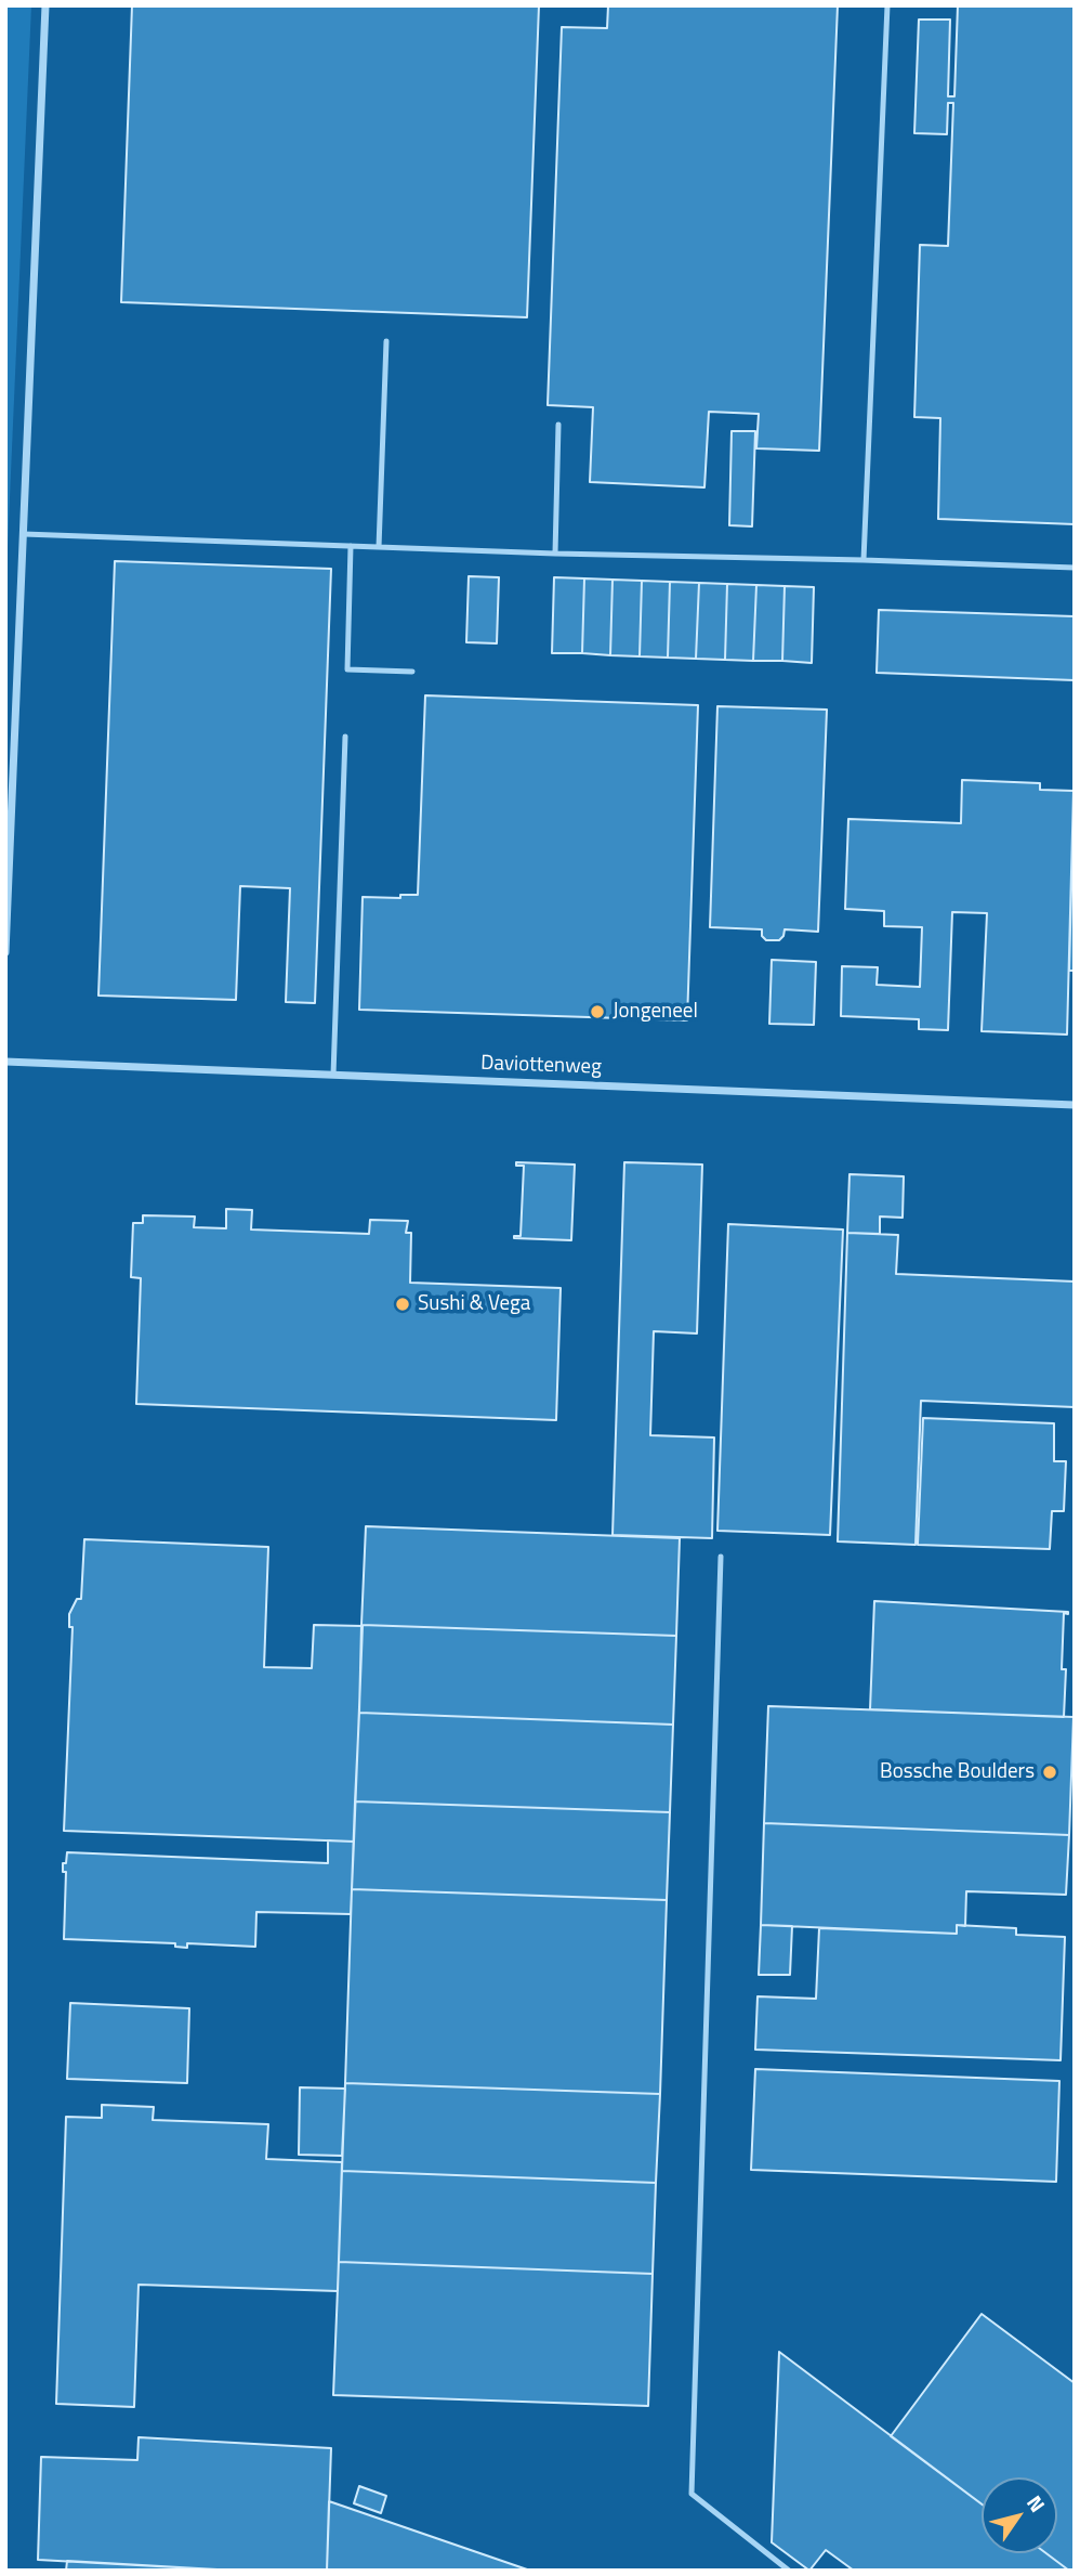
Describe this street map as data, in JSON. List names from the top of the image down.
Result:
{
  "streets": {
    "street": ["Daviottenweg"]
  },
  "places": ["Jongeneel", "Sushi & Vega", "Bossche Boulders"],
  "north": "top right"
}
